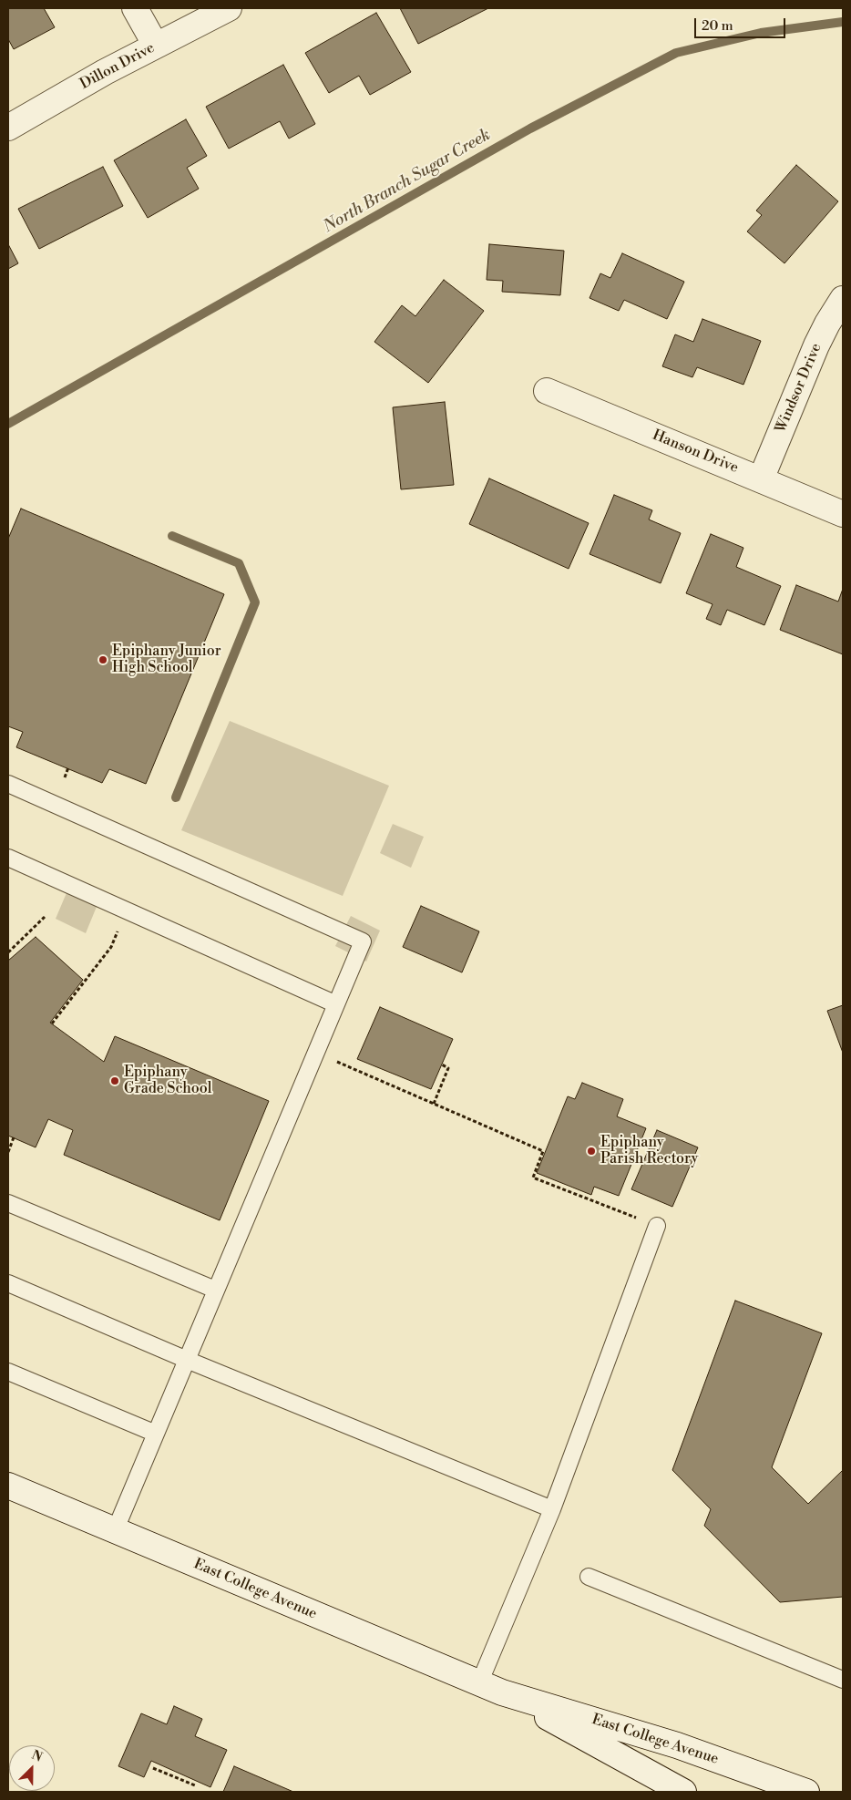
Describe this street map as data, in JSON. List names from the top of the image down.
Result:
{
  "streets": {
    "main road": [
      "Dillon Drive",
      "Windsor Drive",
      "Hanson Drive",
      "East College Avenue"
    ]
  },
  "crossings": [
    ["Windsor Drive", "Hanson Drive"]
  ],
  "water": ["North Branch Sugar Creek"],
  "places": ["Epiphany Junior High School", "Epiphany Grade School", "Epiphany Parish Rectory"],
  "scale_bar": "20 m",
  "north": "top right"
}
